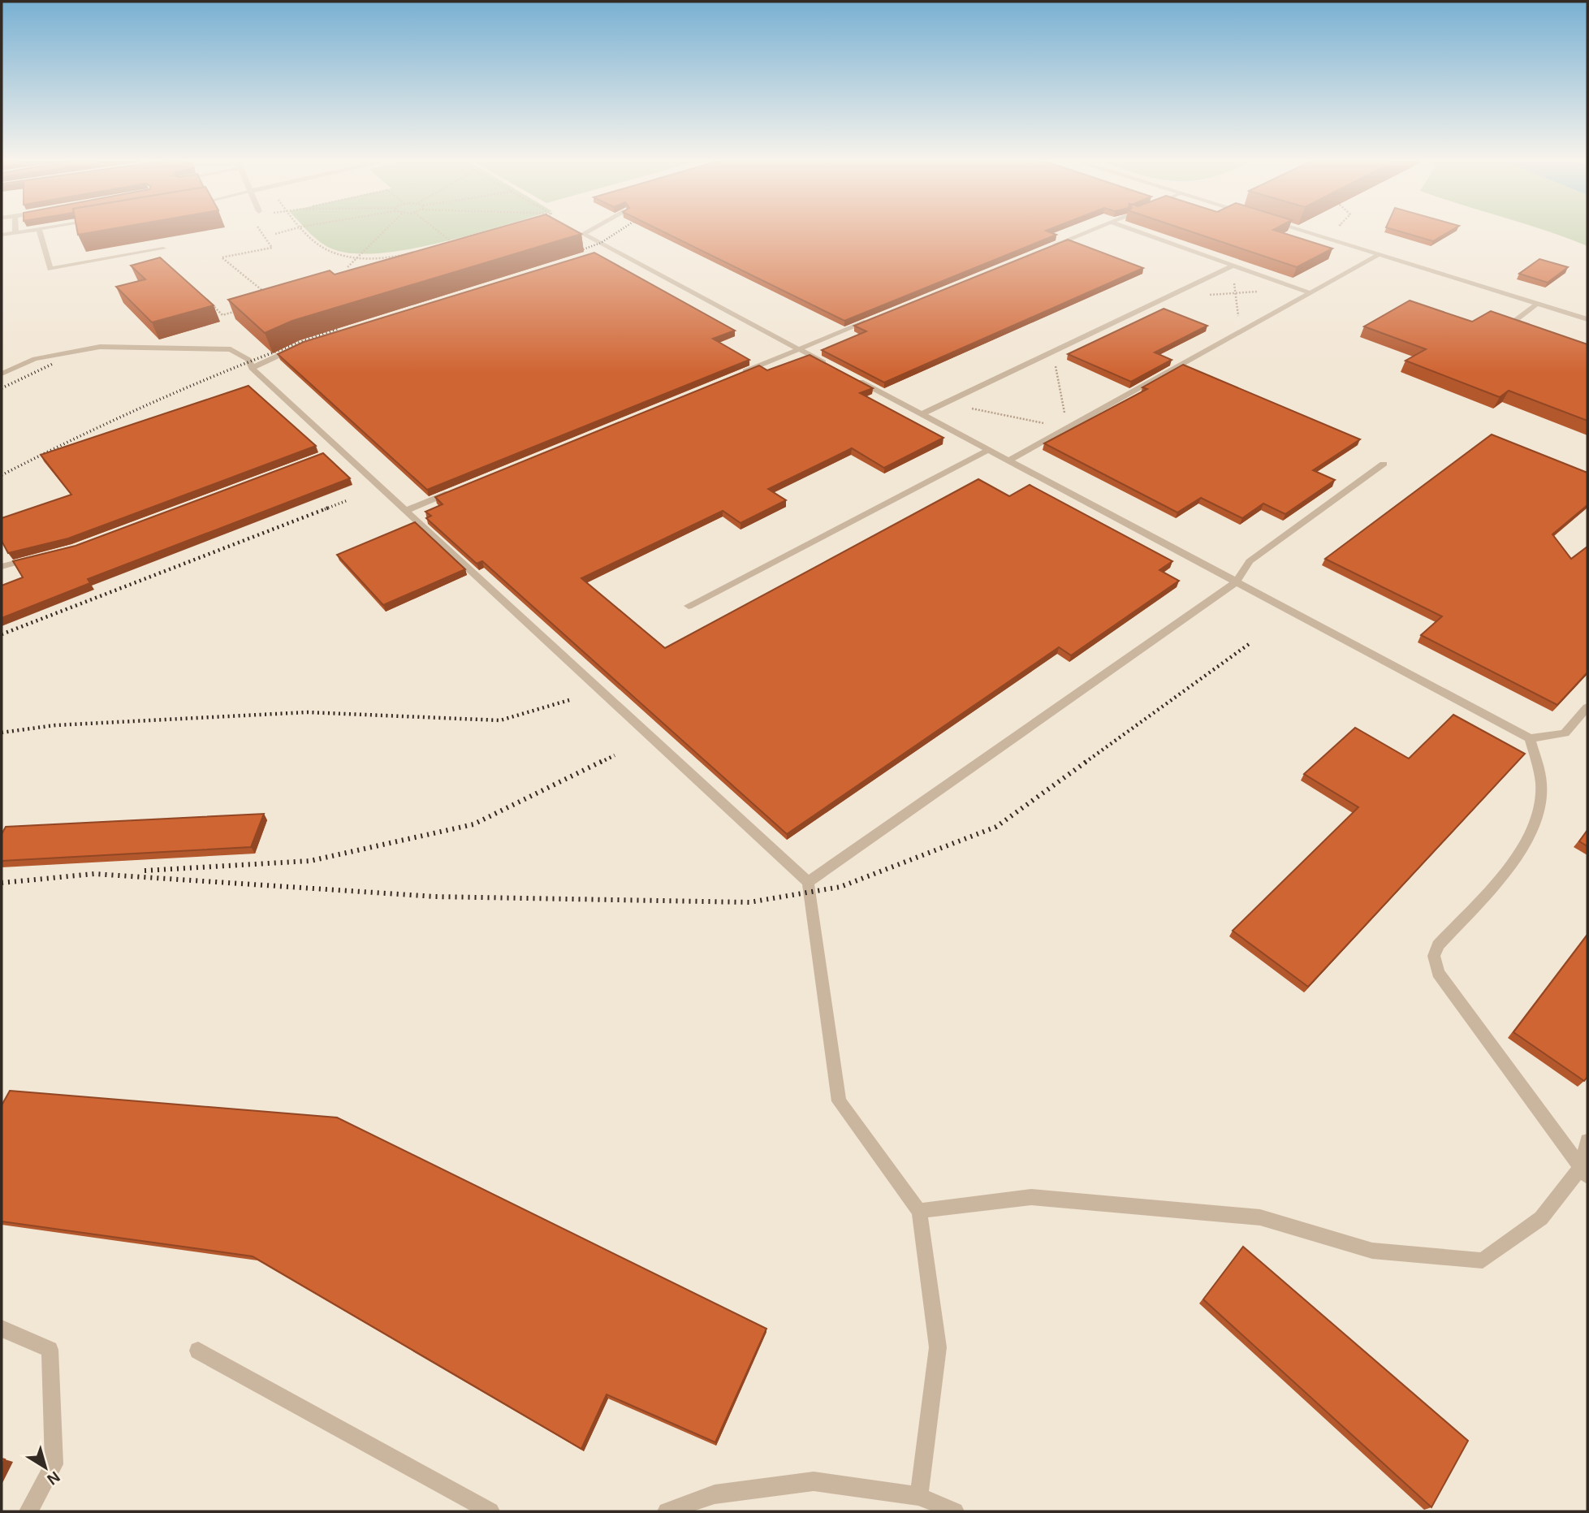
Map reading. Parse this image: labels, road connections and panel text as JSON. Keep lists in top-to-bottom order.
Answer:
{
  "north": "bottom right"
}
